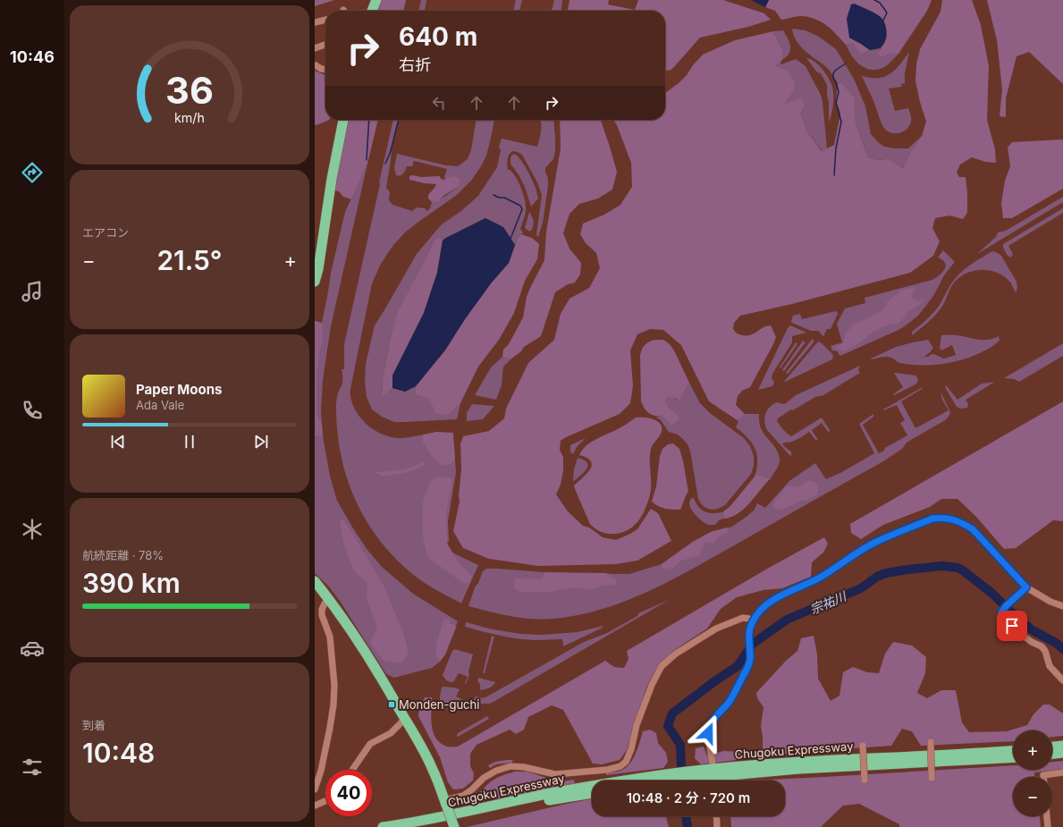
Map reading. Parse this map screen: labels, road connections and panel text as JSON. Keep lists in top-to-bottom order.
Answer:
{
  "streets": {
    "highway": ["Chugoku Expressway"]
  },
  "water": ["宗祐川"],
  "places": {
    "transit": ["Monden-guchi"]
  },
  "page": {
    "tabs": "10:46",
    "turn": ["640 m", "右折"],
    "tile": [
      "エアコン",
      ["航続距離 · 78%", "390 km"],
      ["到着", "10:48"]
    ],
    "heat": ["−", "21.5°", "+"],
    "song": ["Paper Moons", "Ada Vale"],
    "map_buttons": ["+", "−"],
    "limit": "40",
    "trip": "10:48 · 2 分 · 720 m",
    "gauge": ["36", "km/h"]
  }
}
